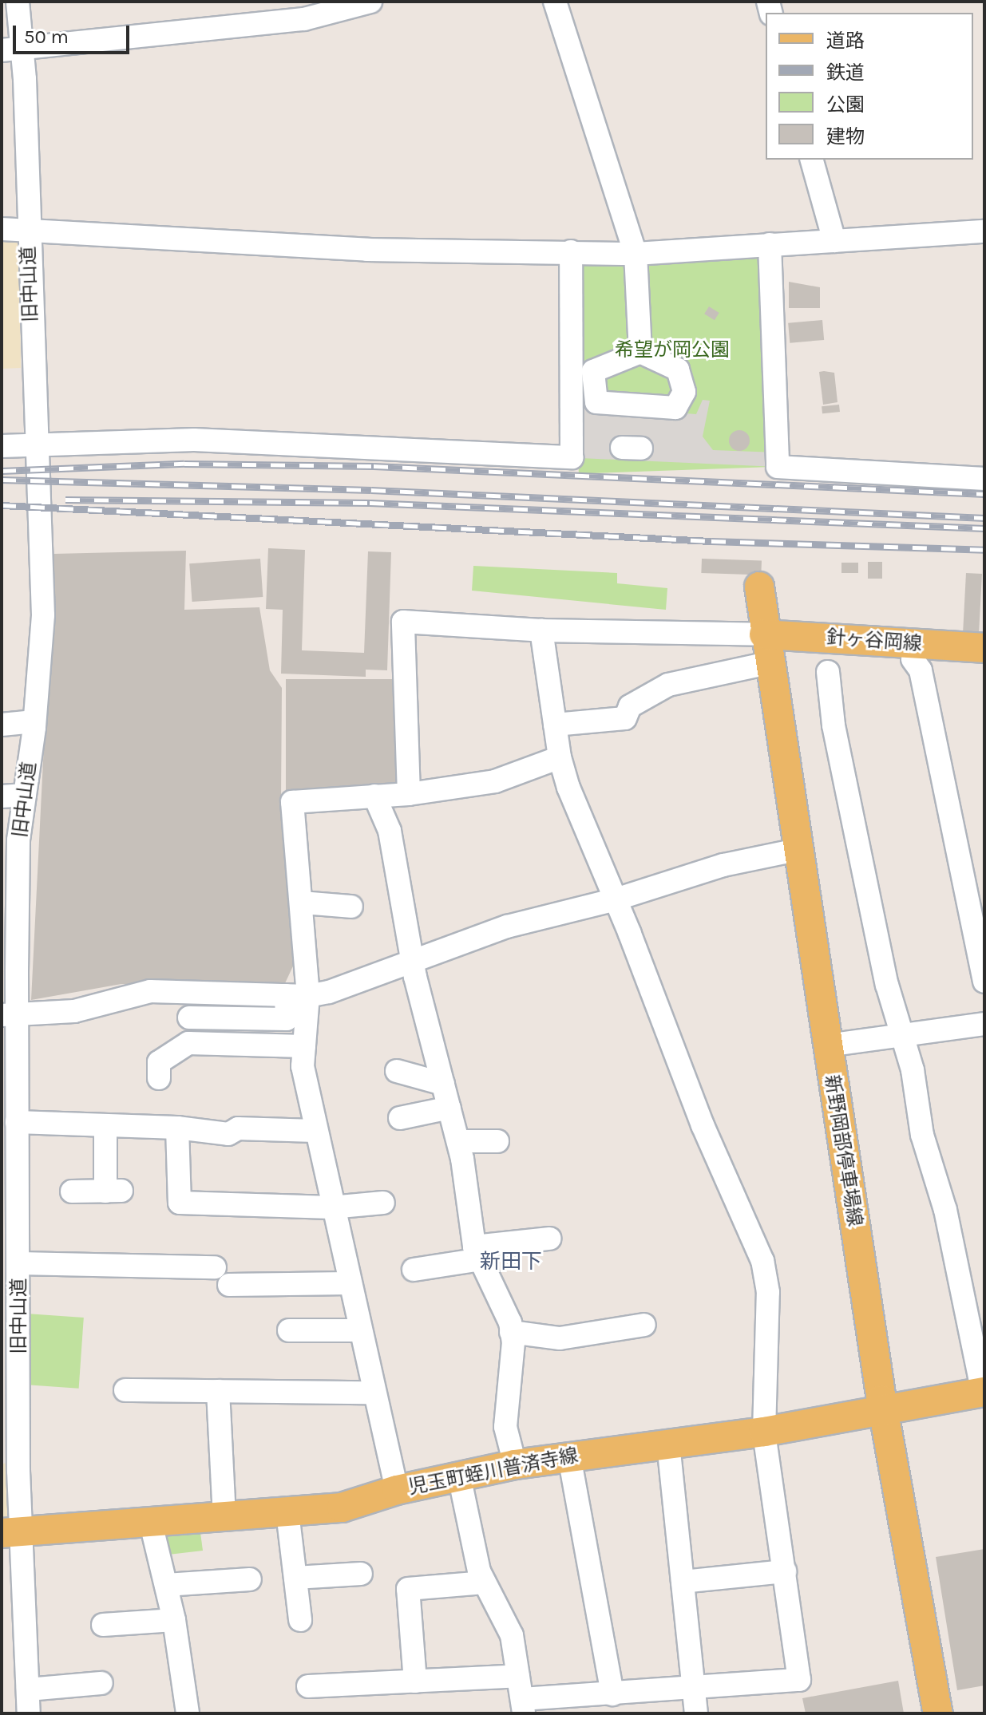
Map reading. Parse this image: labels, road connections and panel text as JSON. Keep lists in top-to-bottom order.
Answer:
{
  "streets": {
    "main road": ["針ヶ谷岡線", "新野岡部停車場線", "児玉町蛭川普済寺線"],
    "street": ["旧中山道"]
  },
  "crossings": [
    ["旧中山道", "児玉町蛭川普済寺線"],
    ["針ヶ谷岡線", "新野岡部停車場線"],
    ["新野岡部停車場線", "児玉町蛭川普済寺線"]
  ],
  "districts": ["新田下"],
  "parks": ["希望が岡公園"],
  "legend": [
    "道路",
    "鉄道",
    "公園",
    "建物"
  ],
  "scale_bar": "50 m"
}
